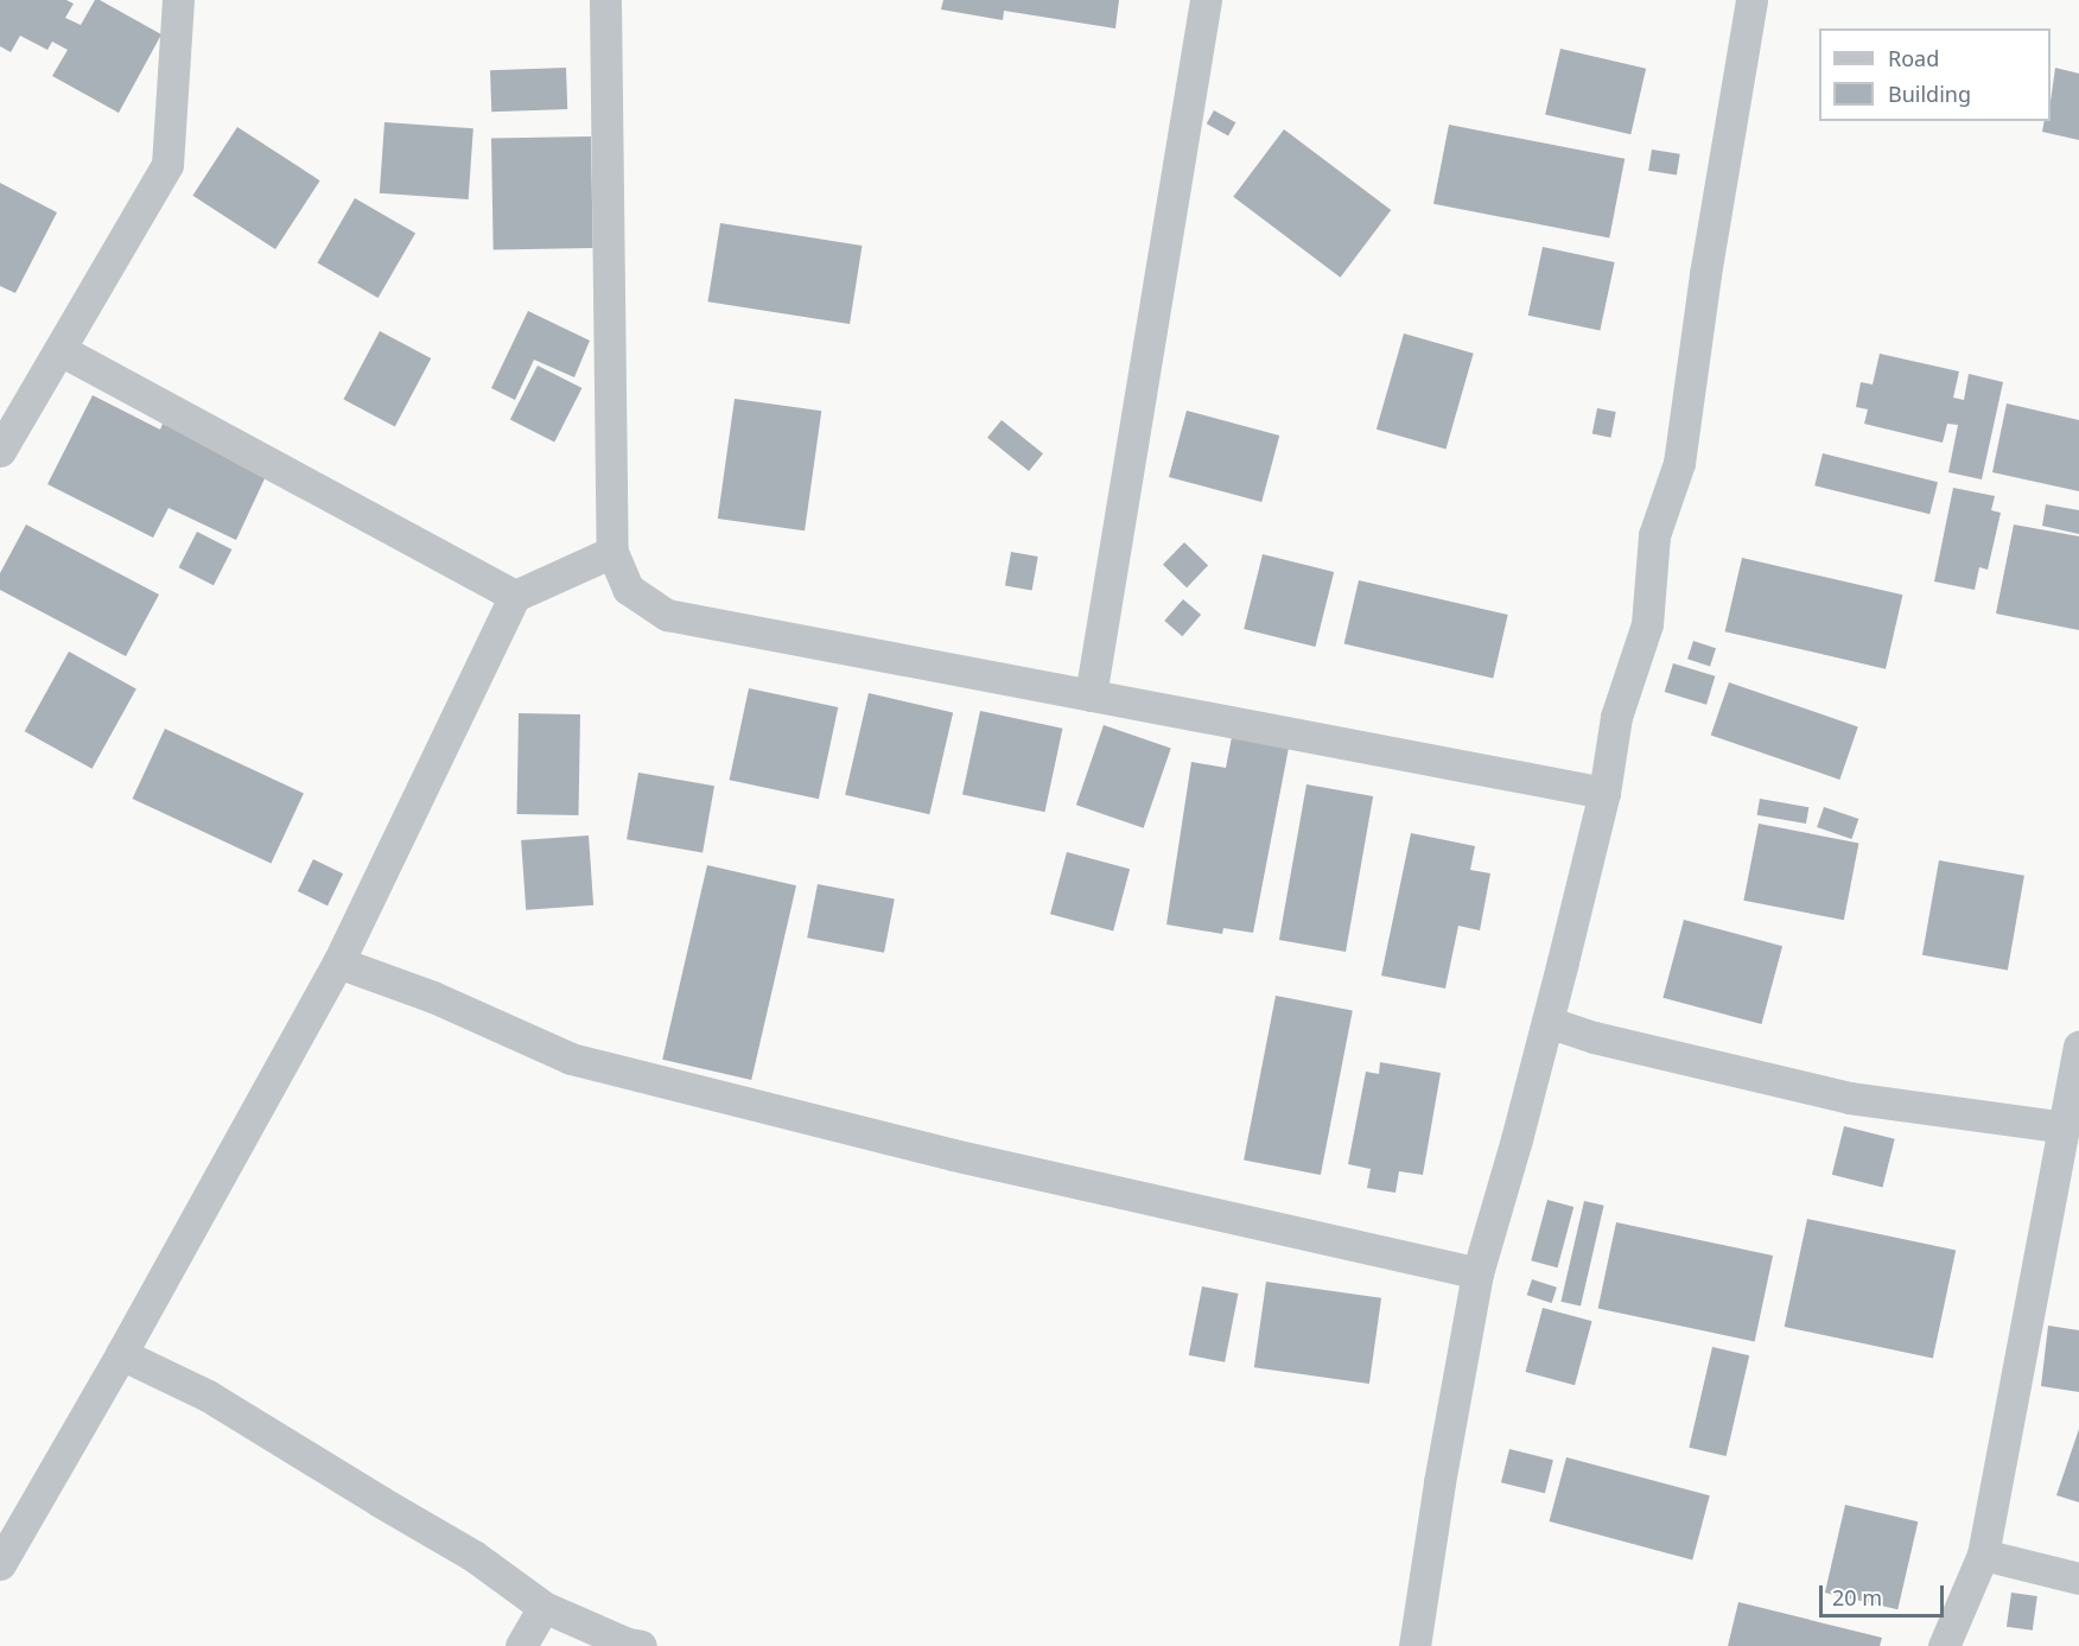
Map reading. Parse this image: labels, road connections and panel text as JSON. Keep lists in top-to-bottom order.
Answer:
{
  "legend": ["Road", "Building"],
  "scale_bar": "20 m"
}
